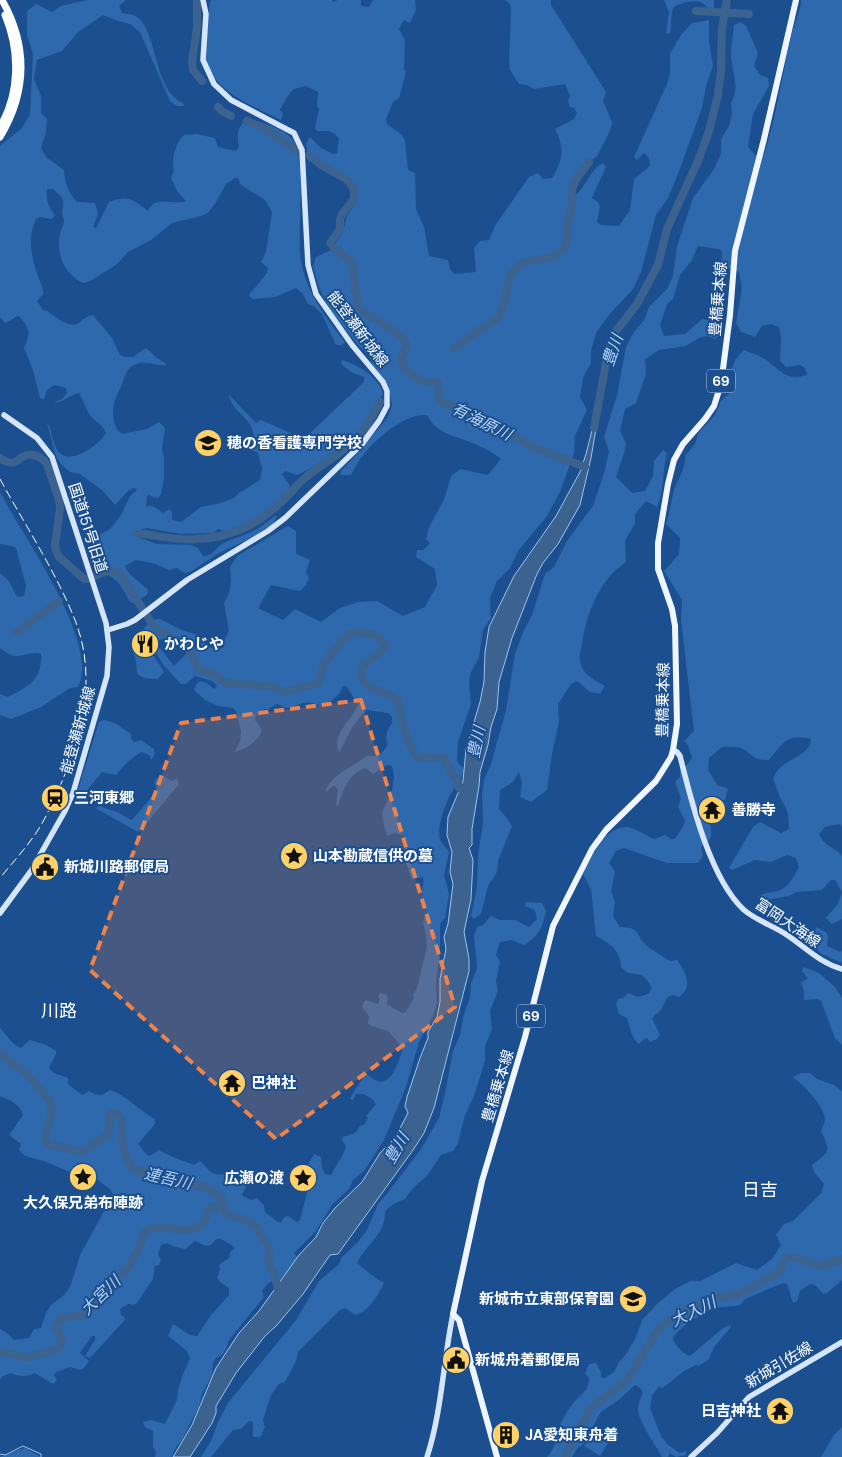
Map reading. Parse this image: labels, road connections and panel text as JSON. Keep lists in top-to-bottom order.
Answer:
{
  "streets": {
    "main road": [
      "豊橋乗本線",
      "能登瀬新城線",
      "69",
      "国道151号旧道",
      "富岡大海線",
      "新城引佐線"
    ]
  },
  "crossings": [
    ["豊橋乗本線", "富岡大海線"],
    ["能登瀬新城線", "国道151号旧道"]
  ],
  "districts": ["川路", "日吉"],
  "water": [
    "豊川",
    "有海原川",
    "連吾川",
    "大宮川",
    "大入川"
  ],
  "places": {
    "school or university": ["穂の香看護専門学校", "新城市立東部保育園"],
    "restaurant": ["かわじや"],
    "station": ["三河東郷"],
    "temple": ["善勝寺", "巴神社", "日吉神社"],
    "place": ["山本勘蔵信供の墓", "大久保兄弟布陣跡", "広瀬の渡"],
    "public building": ["新城川路郵便局", "新城舟着郵便局"],
    "building": ["JA愛知東舟着"]
  }
}
